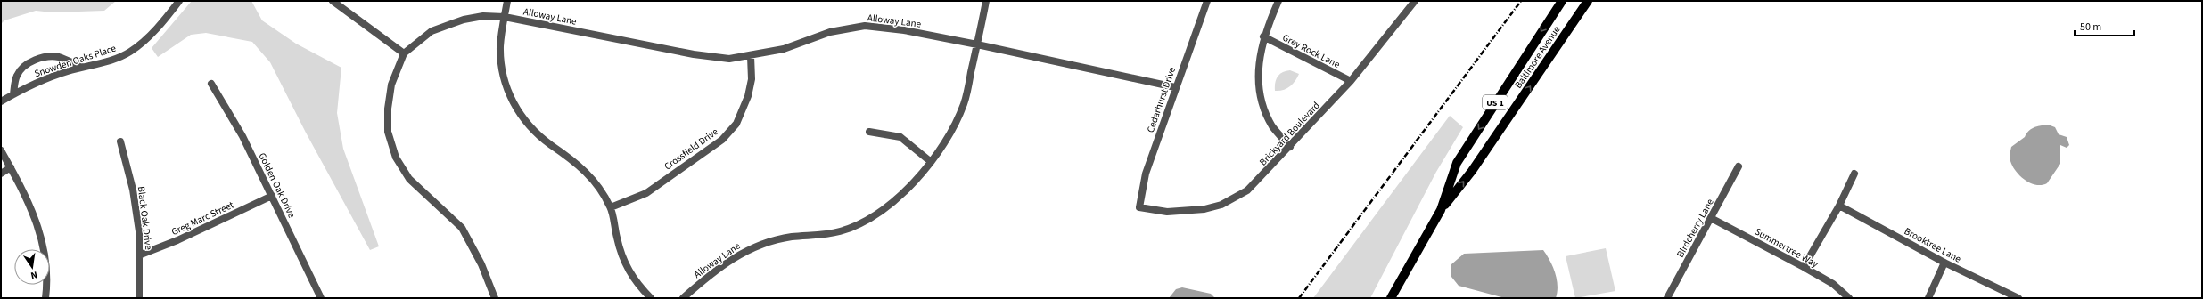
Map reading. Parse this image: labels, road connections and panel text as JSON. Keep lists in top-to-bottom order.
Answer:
{
  "streets": {
    "main road": ["Baltimore Avenue", "US 1"],
    "street": [
      "Alloway Lane",
      "Grey Rock Lane",
      "Snowden Oaks Place",
      "Cedarhurst Drive",
      "Brickyard Boulevard",
      "Crossfield Drive",
      "Golden Oak Drive",
      "Black Oak Drive",
      "Greg Marc Street",
      "Birdcherry Lane",
      "Brooktree Lane",
      "Summertree Way"
    ]
  },
  "crossings": [
    ["Alloway Lane", "Cedarhurst Drive"],
    ["Alloway Lane", "Crossfield Drive"],
    ["Grey Rock Lane", "Brickyard Boulevard"],
    ["Cedarhurst Drive", "Brickyard Boulevard"],
    ["Golden Oak Drive", "Greg Marc Street"],
    ["Black Oak Drive", "Greg Marc Street"],
    ["Birdcherry Lane", "Summertree Way"]
  ],
  "scale_bar": "50 m",
  "north": "bottom"
}
